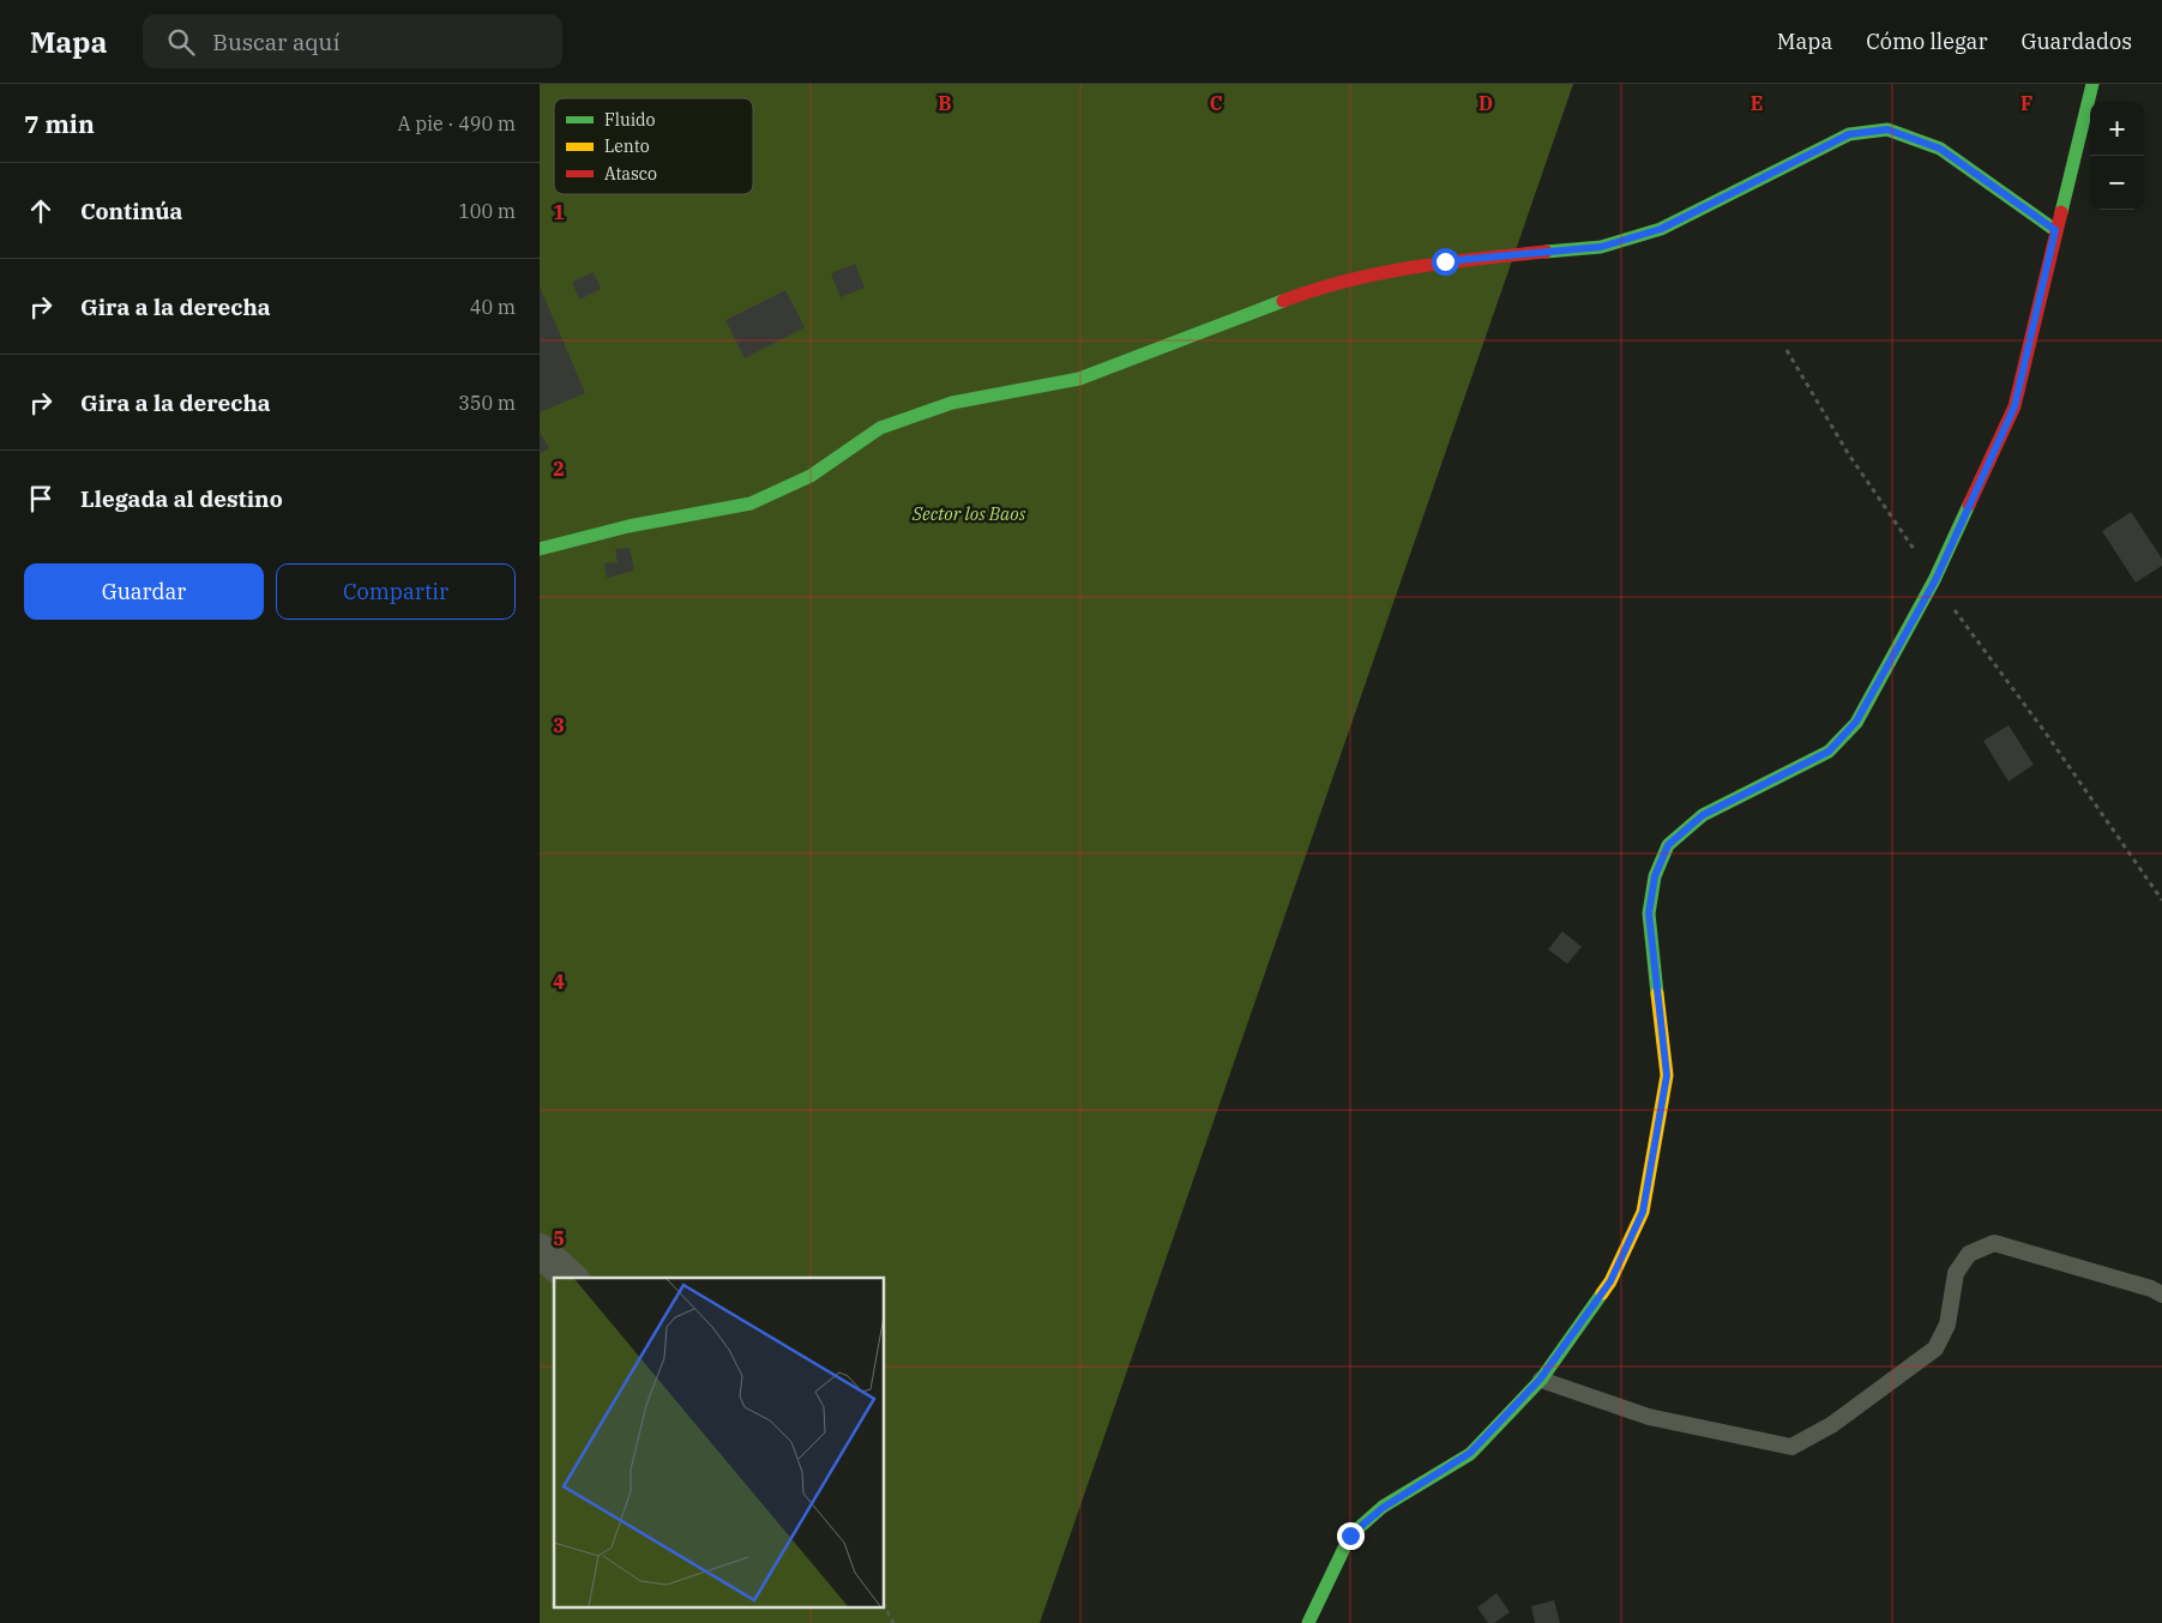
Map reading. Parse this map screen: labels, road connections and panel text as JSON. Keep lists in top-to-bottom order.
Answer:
{
  "parks": ["Sector los Baos"],
  "legend": ["Fluido", "Lento", "Atasco"],
  "page": {
    "header": "Mapa",
    "search": "Buscar aquí",
    "nav": ["Mapa", "Cómo llegar", "Guardados"],
    "heading": ["7 min", "A pie · 490 m"],
    "map_buttons": ["+", "−"],
    "list": [
      ["Continúa", "100 m"],
      ["Gira a la derecha", "40 m"],
      ["Gira a la derecha", "350 m"],
      "Llegada al destino"
    ],
    "buttons": ["Guardar", "Compartir"]
  },
  "grid": {
    "columns": [
      "B",
      "C",
      "D",
      "E",
      "F"
    ],
    "rows": [
      "1",
      "2",
      "3",
      "4",
      "5"
    ]
  }
}
